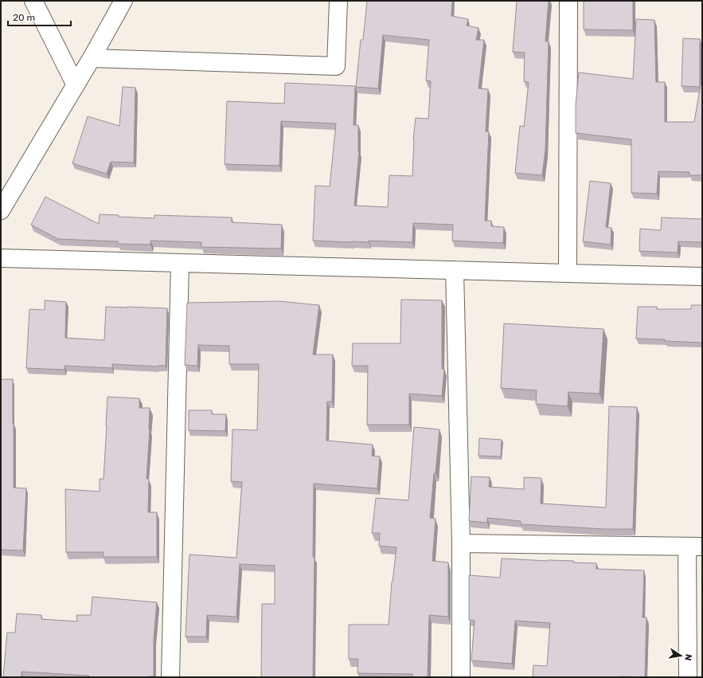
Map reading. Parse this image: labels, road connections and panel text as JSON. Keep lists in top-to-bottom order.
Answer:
{
  "scale_bar": "20 m",
  "north": "right"
}
